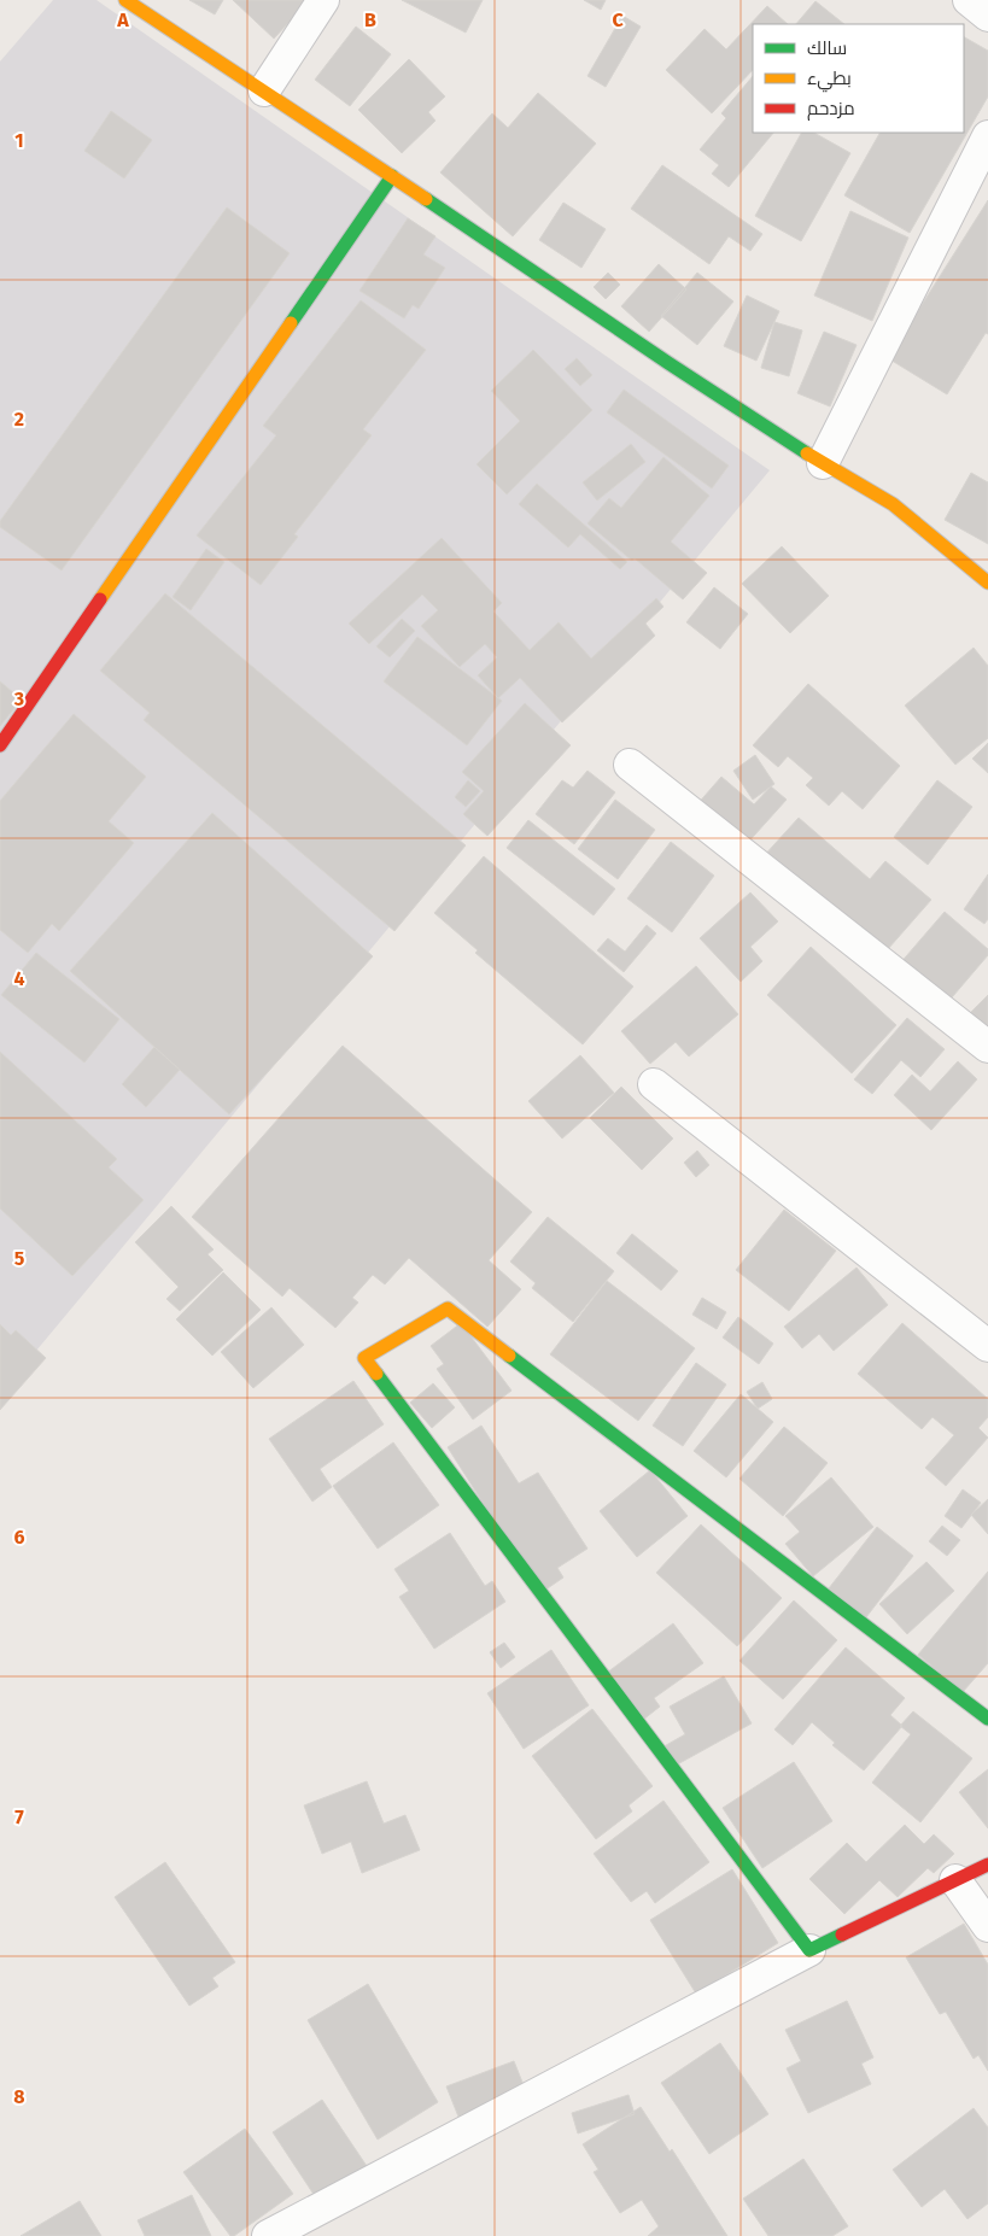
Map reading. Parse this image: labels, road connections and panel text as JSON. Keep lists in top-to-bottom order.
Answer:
{
  "legend": ["سالك", "بطيء", "مزدحم"],
  "grid": {
    "columns": ["A", "B", "C"],
    "rows": [
      "1",
      "2",
      "3",
      "4",
      "5",
      "6",
      "7",
      "8"
    ]
  }
}
